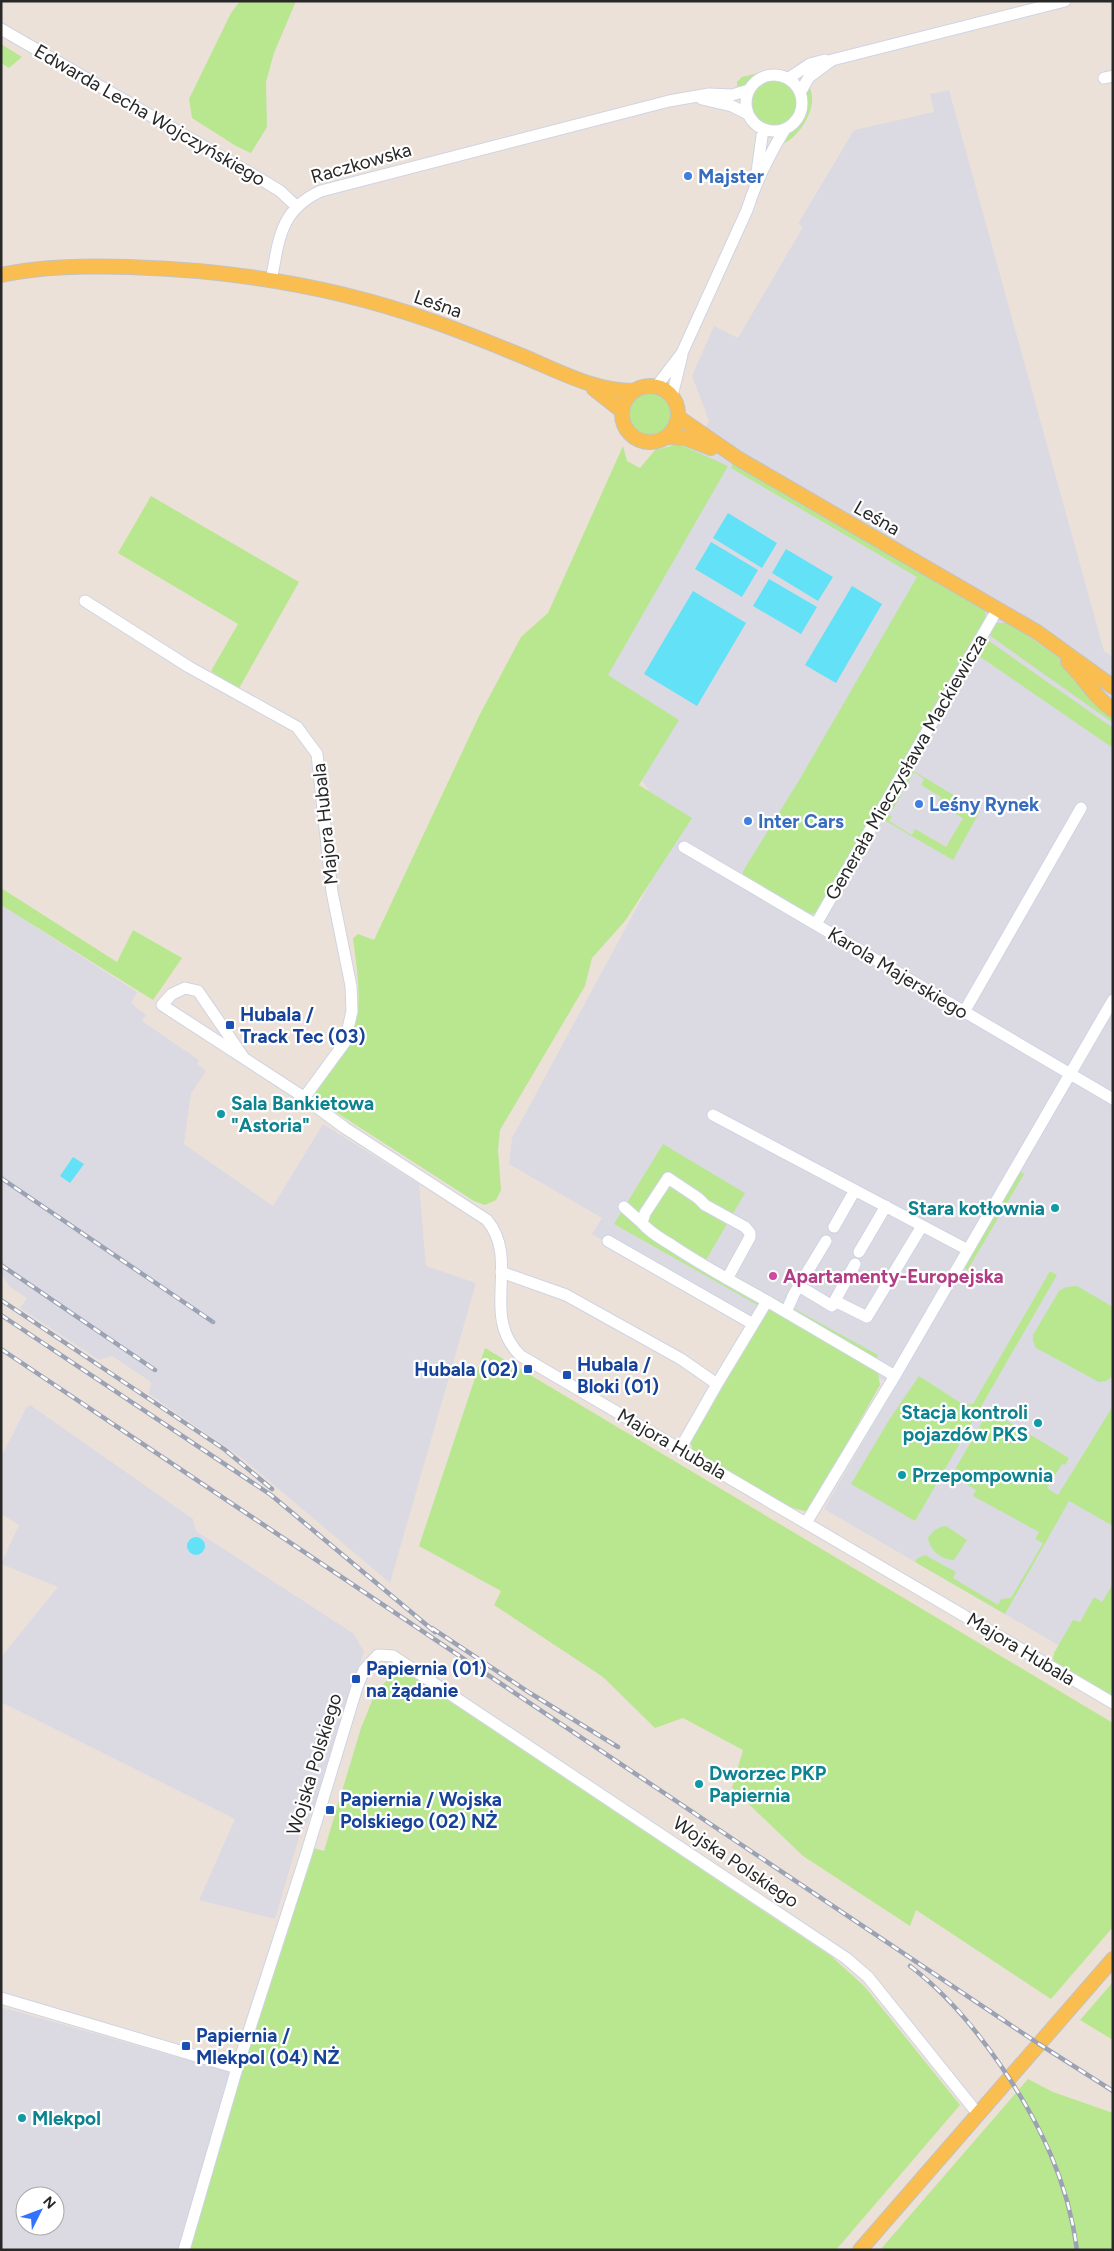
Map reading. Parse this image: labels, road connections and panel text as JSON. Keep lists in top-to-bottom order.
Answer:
{
  "streets": {
    "main road": ["Leśna"],
    "street": [
      "Edwarda Lecha Wojczyńskiego",
      "Raczkowska",
      "Generała Mieczysława Mackiewicza",
      "Majora Hubala",
      "Karola Majerskiego",
      "Wojska Polskiego"
    ]
  },
  "crossings": [
    ["Edwarda Lecha Wojczyńskiego", "Raczkowska"],
    ["Raczkowska", "Leśna"],
    ["Leśna", "Generała Mieczysława Mackiewicza"],
    ["Generała Mieczysława Mackiewicza", "Karola Majerskiego"]
  ],
  "places": {
    "other": [
      "Majster",
      "Leśny Rynek",
      "Inter Cars",
      "Sala Bankietowa \"Astoria\"",
      "Stara kotłownia",
      "Apartamenty-Europejska",
      "Stacja kontroli pojazdów PKS",
      "Przepompownia",
      "Dworzec PKP Papiernia",
      "Mlekpol"
    ],
    "transit": [
      "Hubala / Track Tec (03)",
      "Hubala (02)",
      "Hubala / Bloki (01)",
      "Papiernia (01) na żądanie",
      "Papiernia / Wojska Polskiego (02) NŻ",
      "Papiernia / Mlekpol (04) NŻ"
    ]
  },
  "north": "top right"
}
